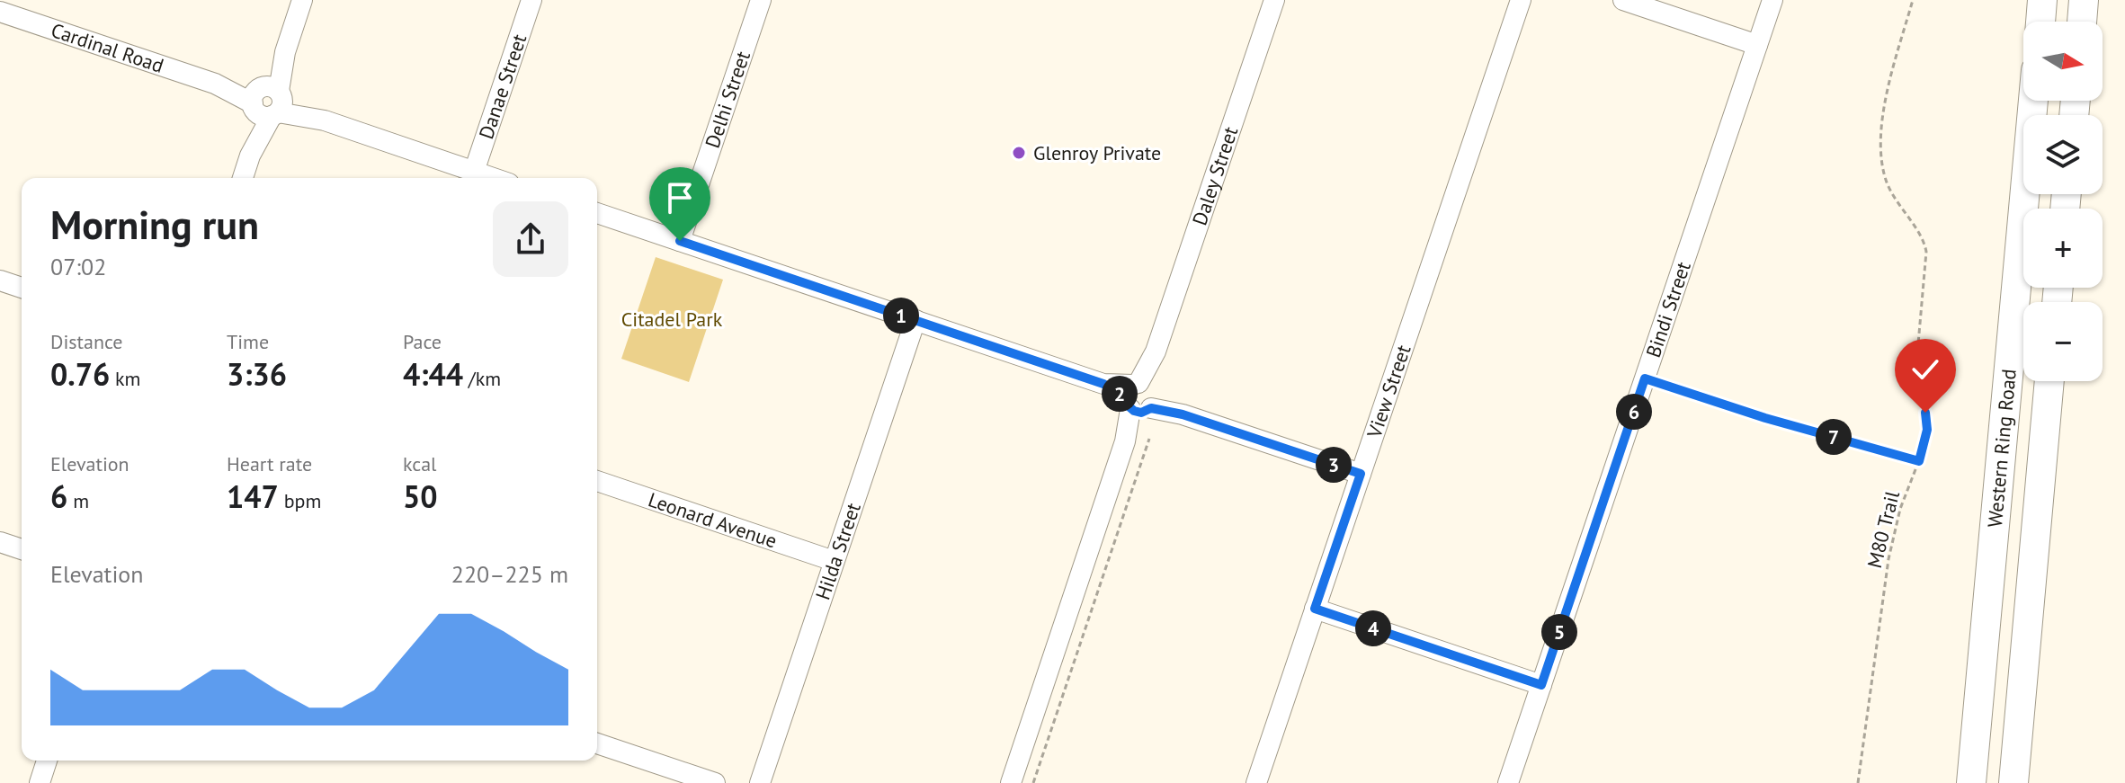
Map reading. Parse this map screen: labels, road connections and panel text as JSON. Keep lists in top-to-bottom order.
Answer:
{
  "streets": {
    "highway": ["Western Ring Road"],
    "street": [
      "Cardinal Road",
      "Danae Street",
      "Delhi Street",
      "Daley Street",
      "Bindi Street",
      "View Street",
      "Leonard Avenue",
      "Hilda Street"
    ],
    "path": ["M80 Trail"]
  },
  "crossings": [
    ["Cardinal Road", "Danae Street"],
    ["Leonard Avenue", "Hilda Street"]
  ],
  "parks": ["Citadel Park"],
  "places": ["Glenroy Private"],
  "north": "right",
  "page": {
    "map_buttons": ["+", "−"],
    "heading": ["Morning run", "07:02"],
    "pins": [
      "1",
      "2",
      "6",
      "7",
      "3",
      "4",
      "5"
    ],
    "stats": [
      ["Distance", "0.76 km"],
      ["Time", "3:36"],
      ["Pace", "4:44 /km"],
      ["Elevation", "6 m"],
      ["Heart rate", "147 bpm"],
      ["kcal", "50"]
    ],
    "chart": ["Elevation", "220–225 m"]
  }
}
